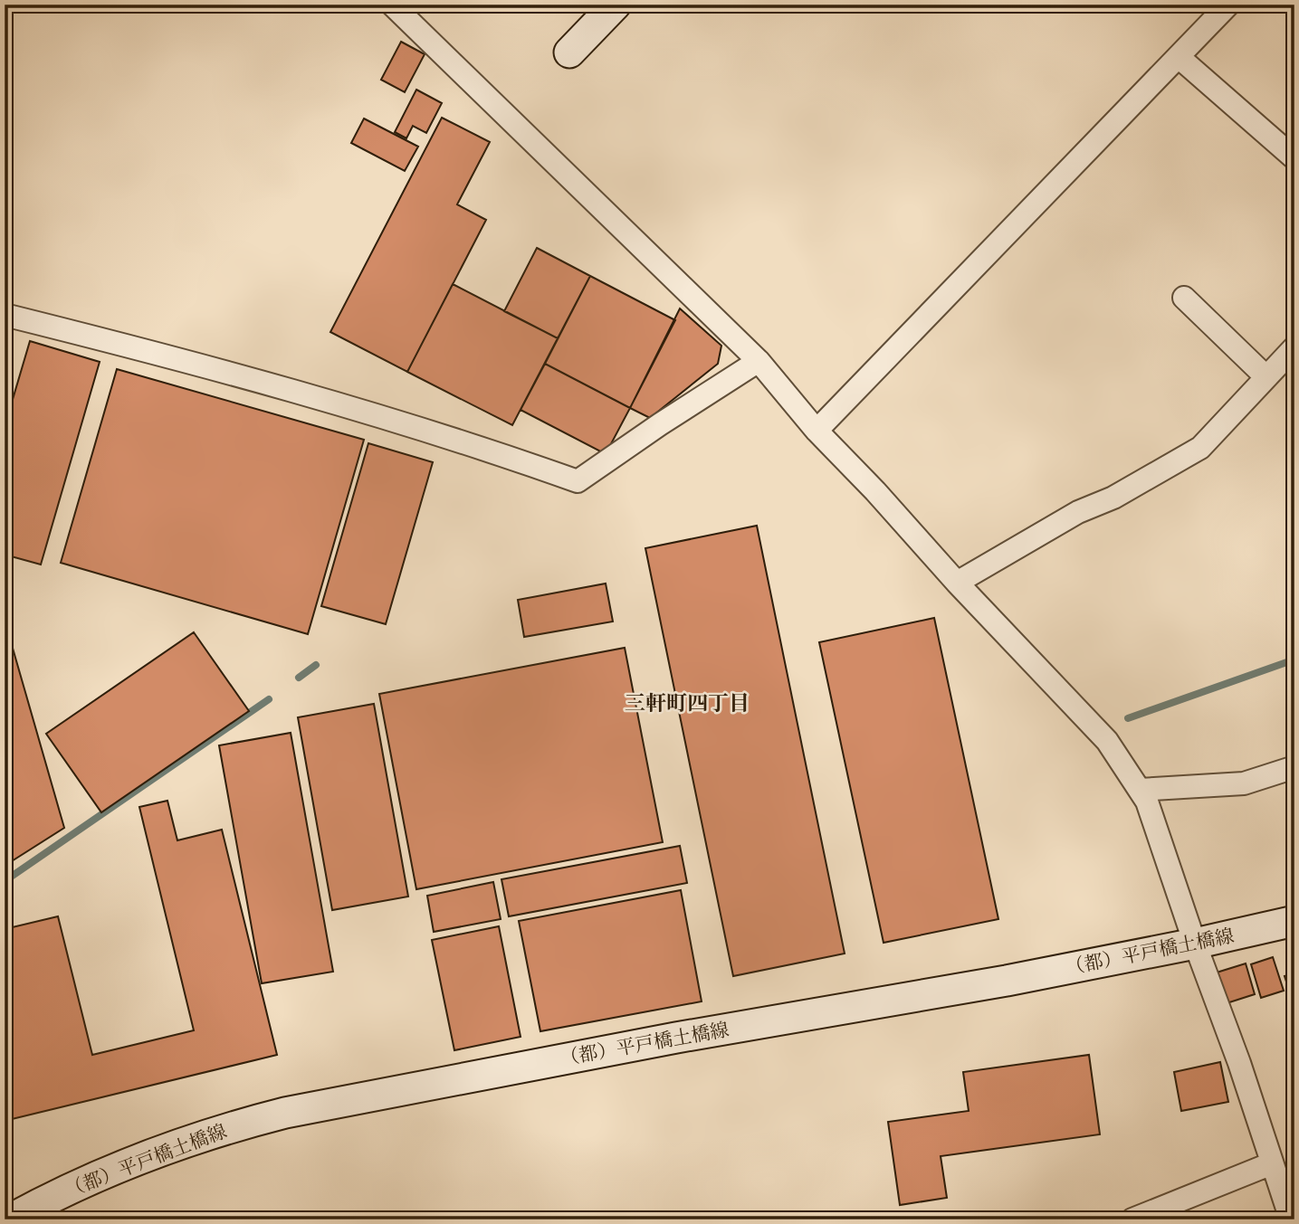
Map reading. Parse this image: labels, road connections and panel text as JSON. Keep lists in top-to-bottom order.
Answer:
{
  "streets": {
    "street": ["（都）平戸橋土橋線"]
  },
  "districts": ["三軒町四丁目"]
}
